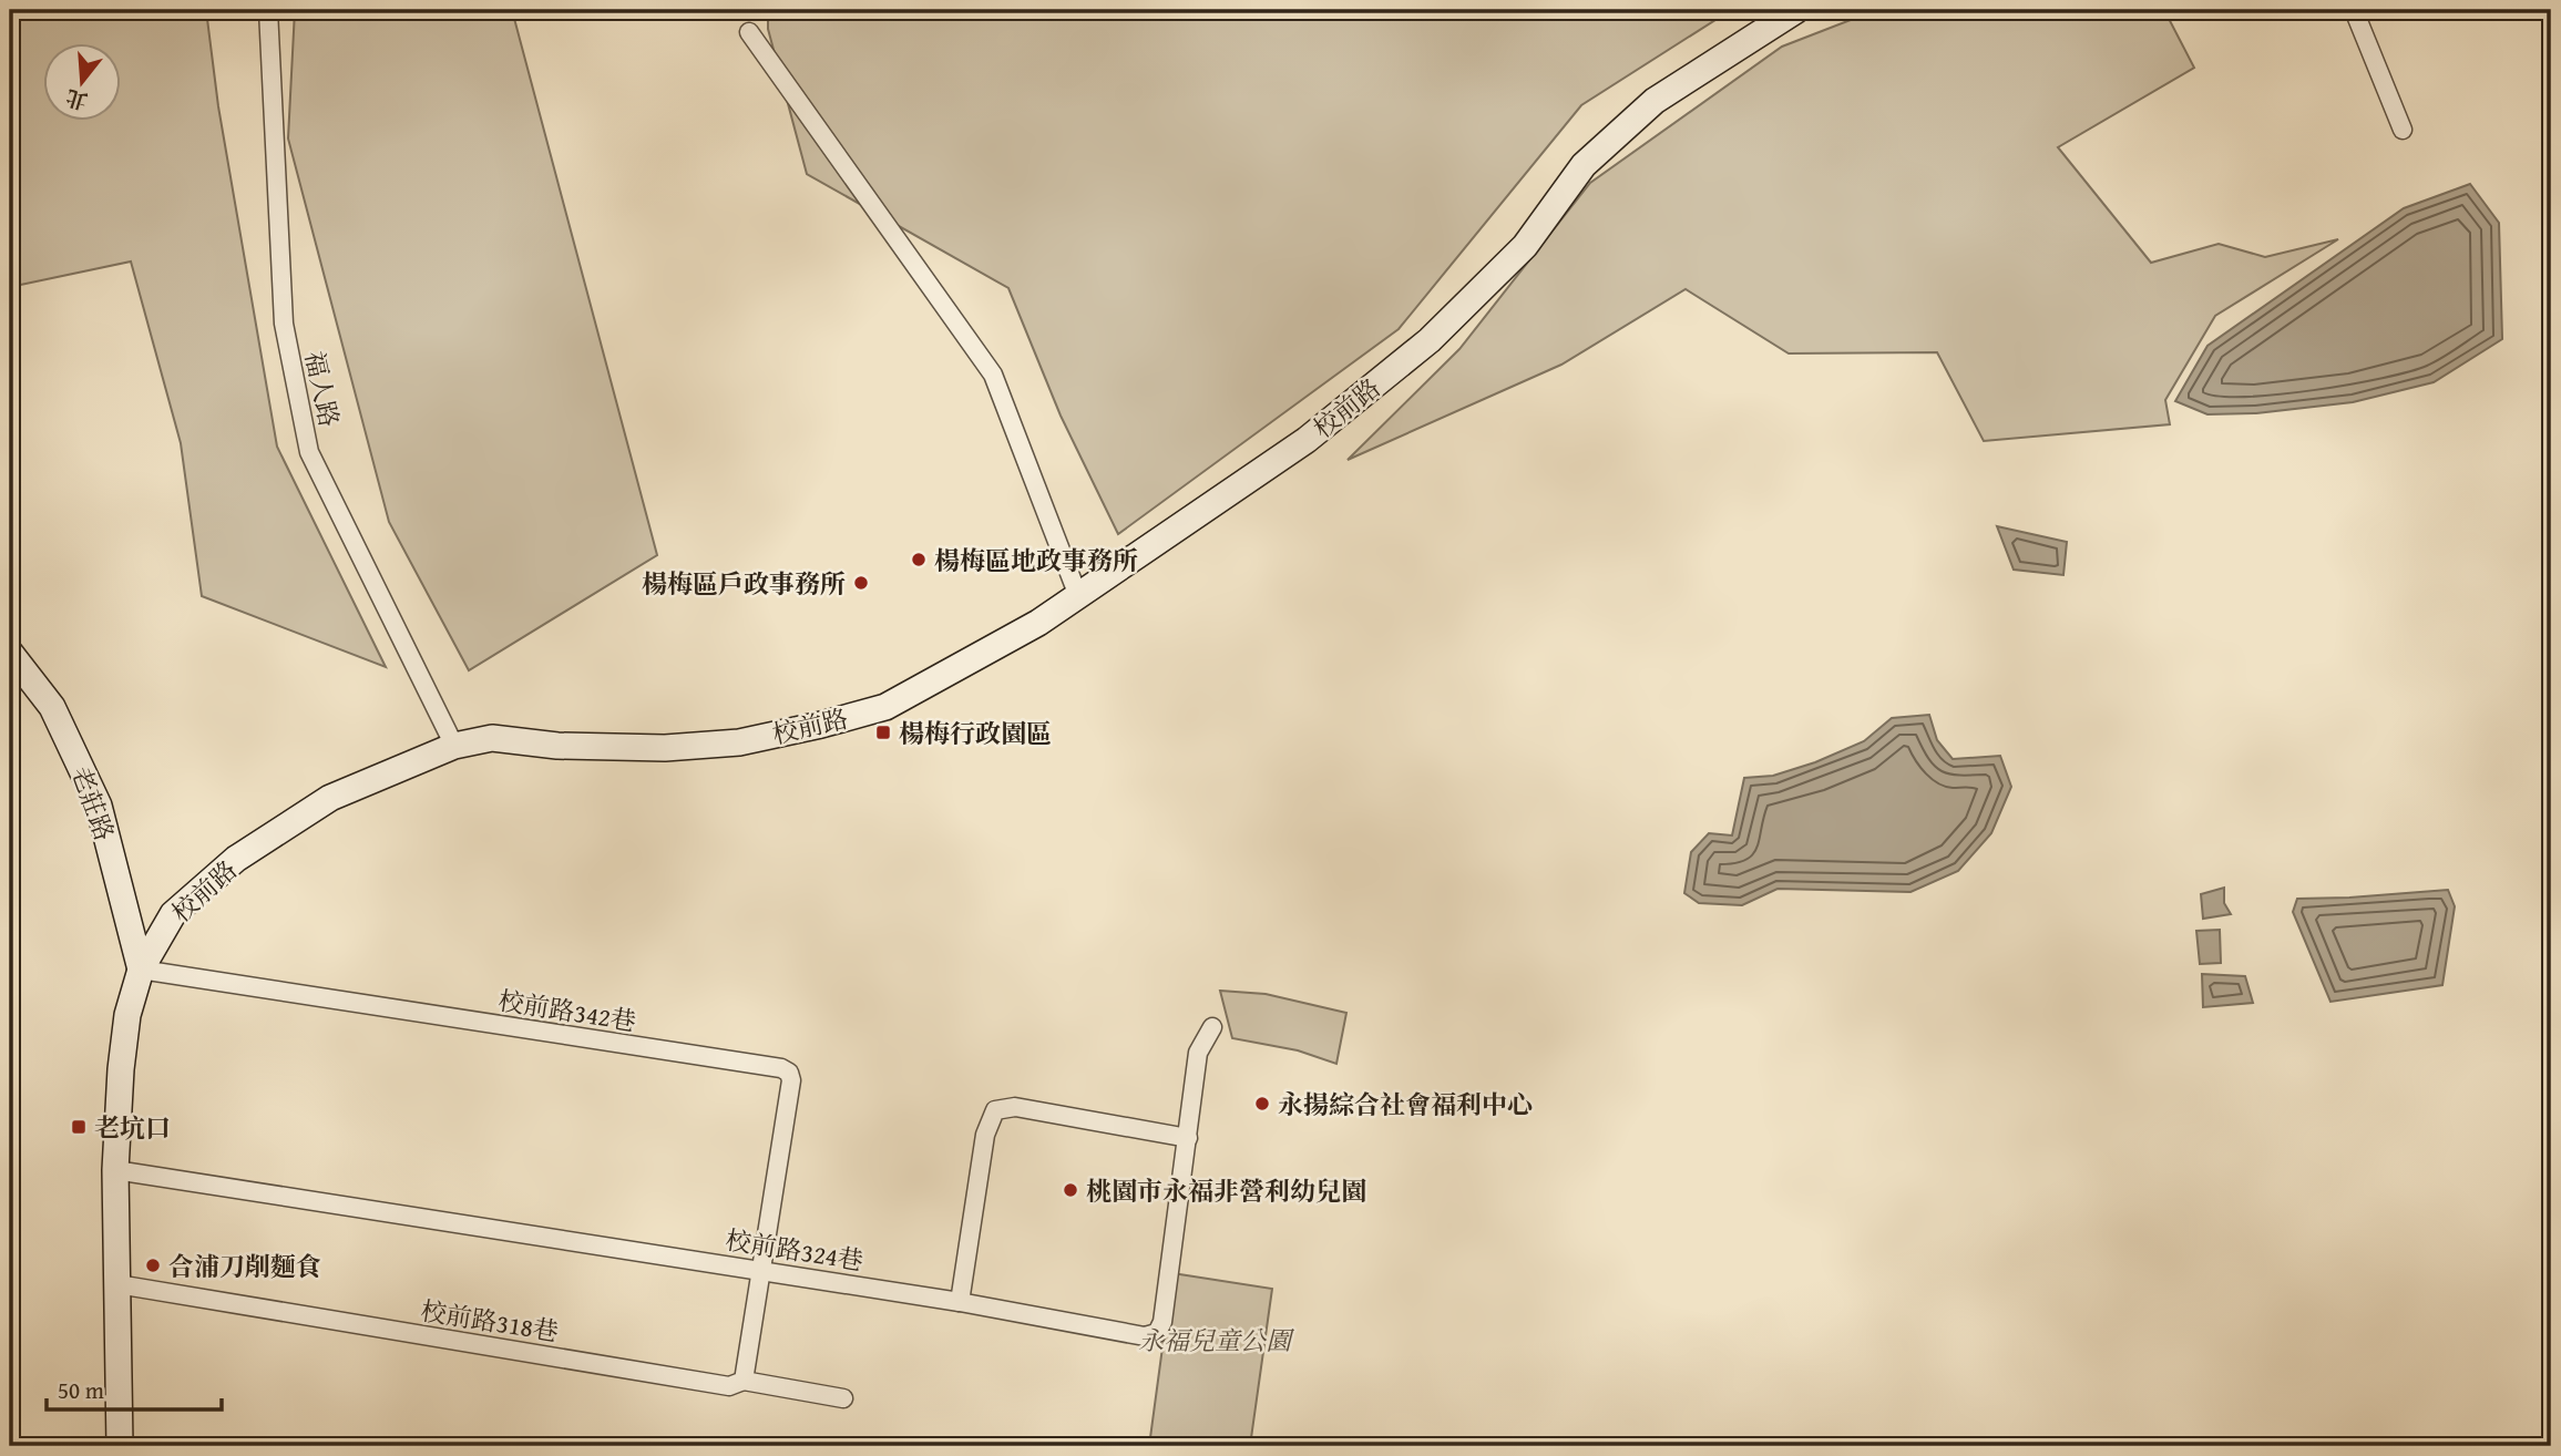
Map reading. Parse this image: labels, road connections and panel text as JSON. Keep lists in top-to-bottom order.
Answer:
{
  "streets": {
    "street": [
      "福人路",
      "校前路",
      "老莊路",
      "校前路342巷",
      "校前路324巷",
      "校前路318巷"
    ]
  },
  "crossings": [
    ["福人路", "校前路"],
    ["校前路", "老莊路"],
    ["校前路", "校前路342巷"],
    ["校前路", "校前路324巷"],
    ["校前路", "校前路318巷"],
    ["老莊路", "校前路342巷"],
    ["校前路342巷", "校前路324巷"]
  ],
  "parks": ["永福兒童公園"],
  "places": {
    "other": [
      "楊梅區地政事務所",
      "楊梅區戶政事務所",
      "永揚綜合社會福利中心",
      "桃園市永福非營利幼兒園",
      "合浦刀削麵食"
    ],
    "transit": ["楊梅行政園區", "老坑口"]
  },
  "scale_bar": "50 m",
  "north": "bottom"
}
